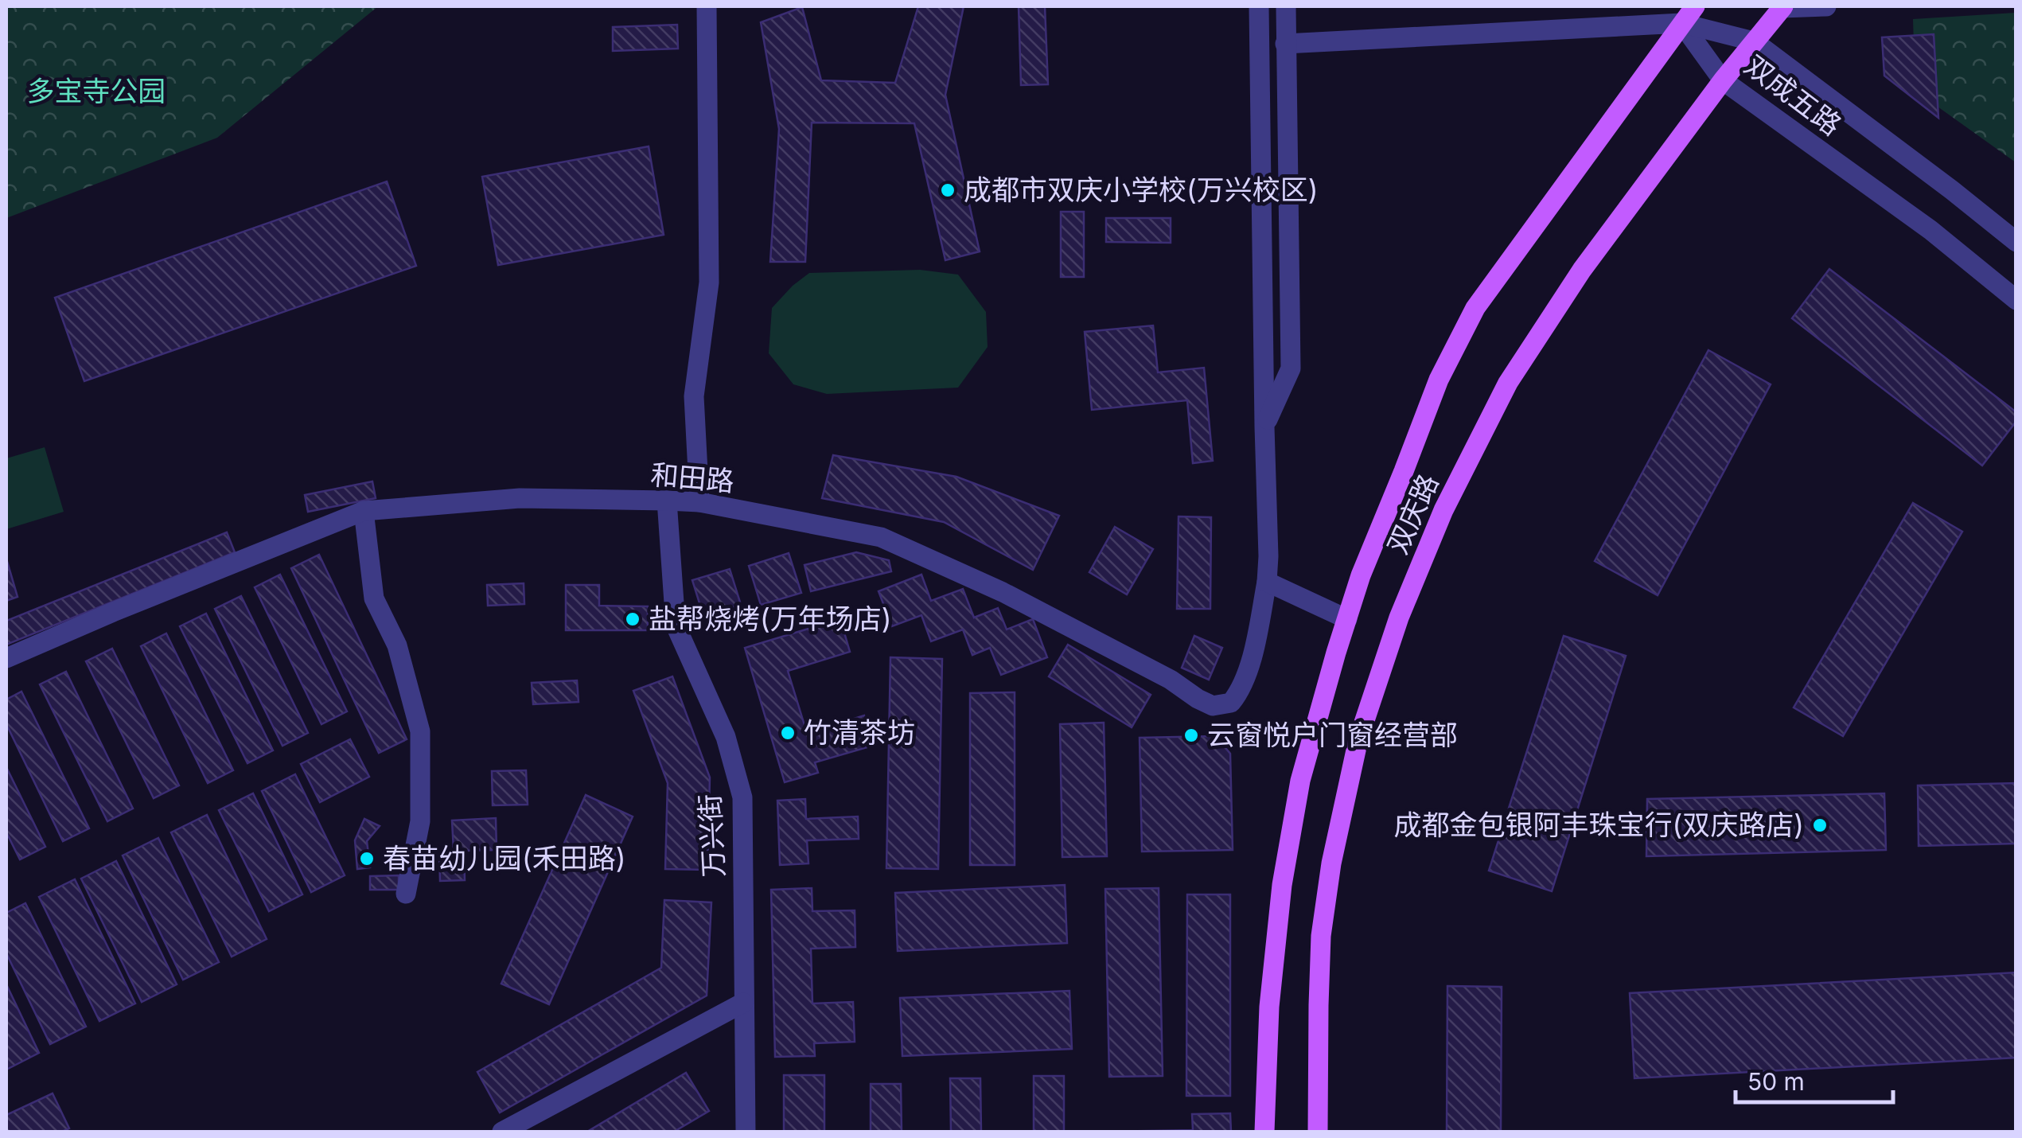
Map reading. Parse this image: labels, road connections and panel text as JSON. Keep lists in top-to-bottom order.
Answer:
{
  "streets": {
    "main road": ["双庆路"],
    "street": ["双成五路", "和田路", "万兴街"]
  },
  "crossings": [
    ["双成五路", "双庆路"],
    ["和田路", "万兴街"]
  ],
  "parks": ["多宝寺公园"],
  "places": [
    "成都市双庆小学校(万兴校区)",
    "盐帮烧烤(万年场店)",
    "竹清茶坊",
    "云窗悦户门窗经营部",
    "成都金包银阿丰珠宝行(双庆路店)",
    "春苗幼儿园(禾田路)"
  ],
  "scale_bar": "50 m"
}
